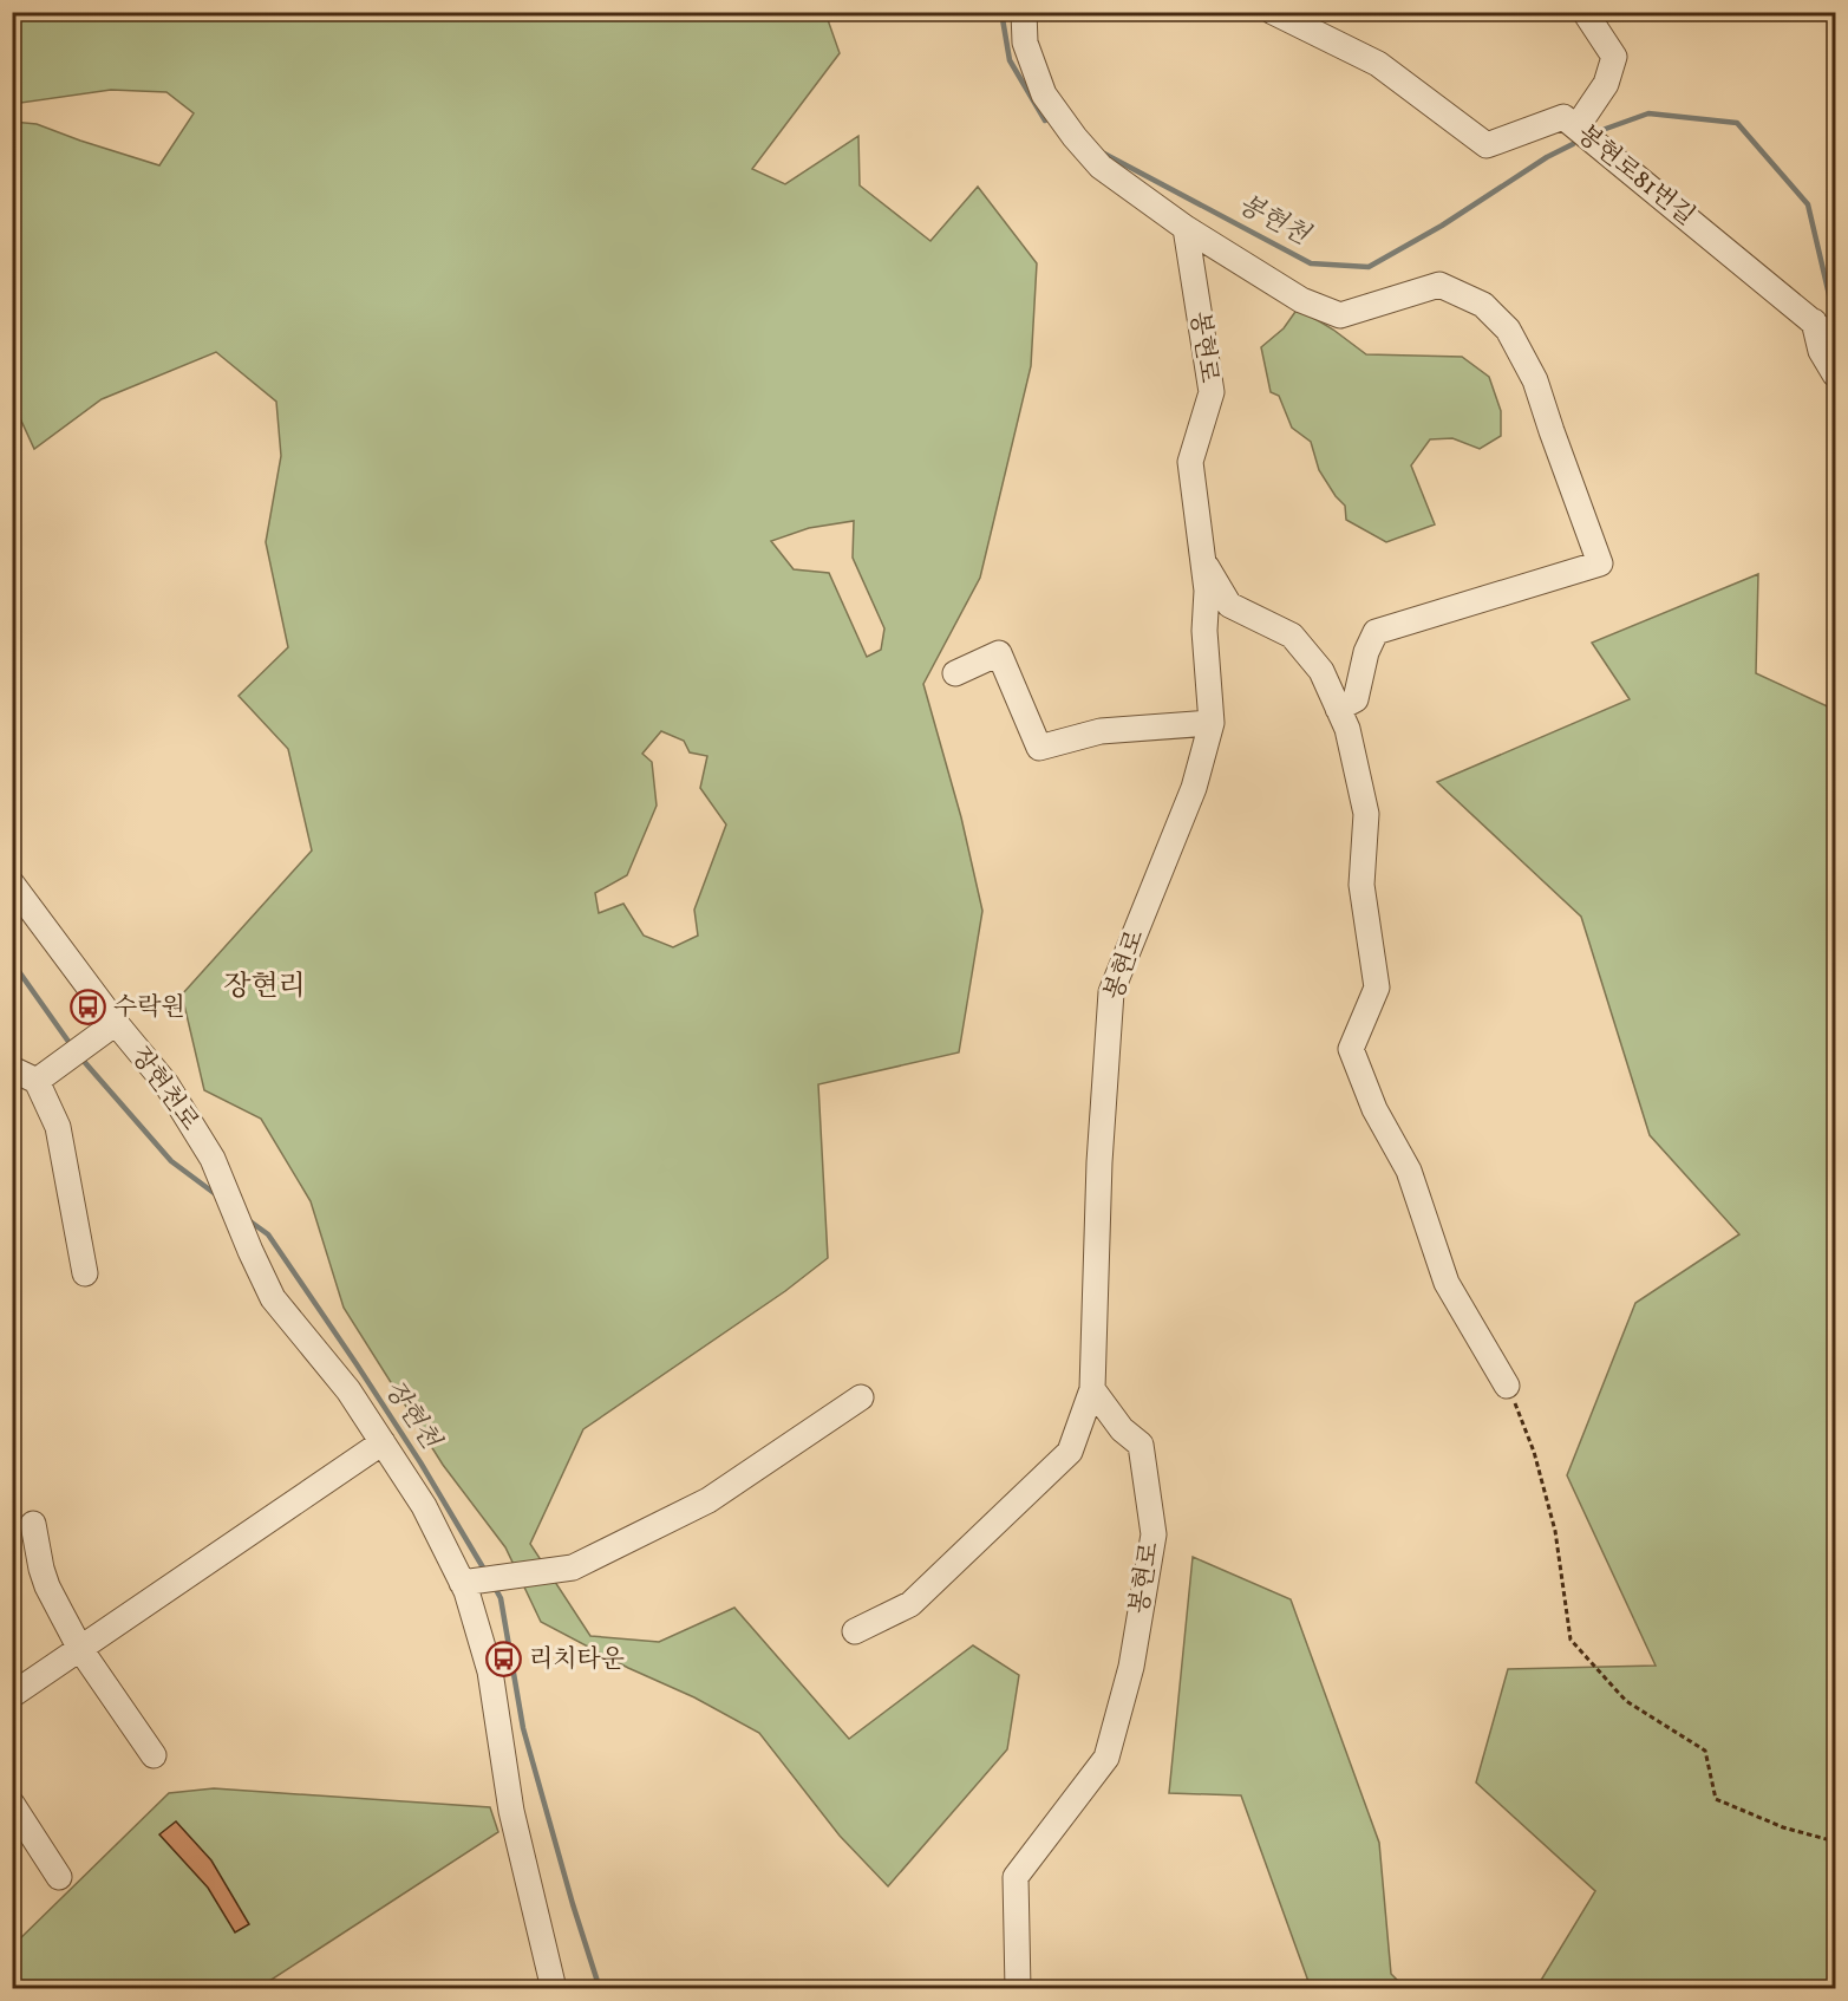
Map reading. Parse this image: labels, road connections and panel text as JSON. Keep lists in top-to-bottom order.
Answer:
{
  "streets": {
    "street": ["봉현로81번길", "봉현로", "장현천로"]
  },
  "districts": ["장현리"],
  "water": ["봉현천", "장현천"],
  "places": {
    "bus stop": ["수락원", "리치타운"]
  }
}
